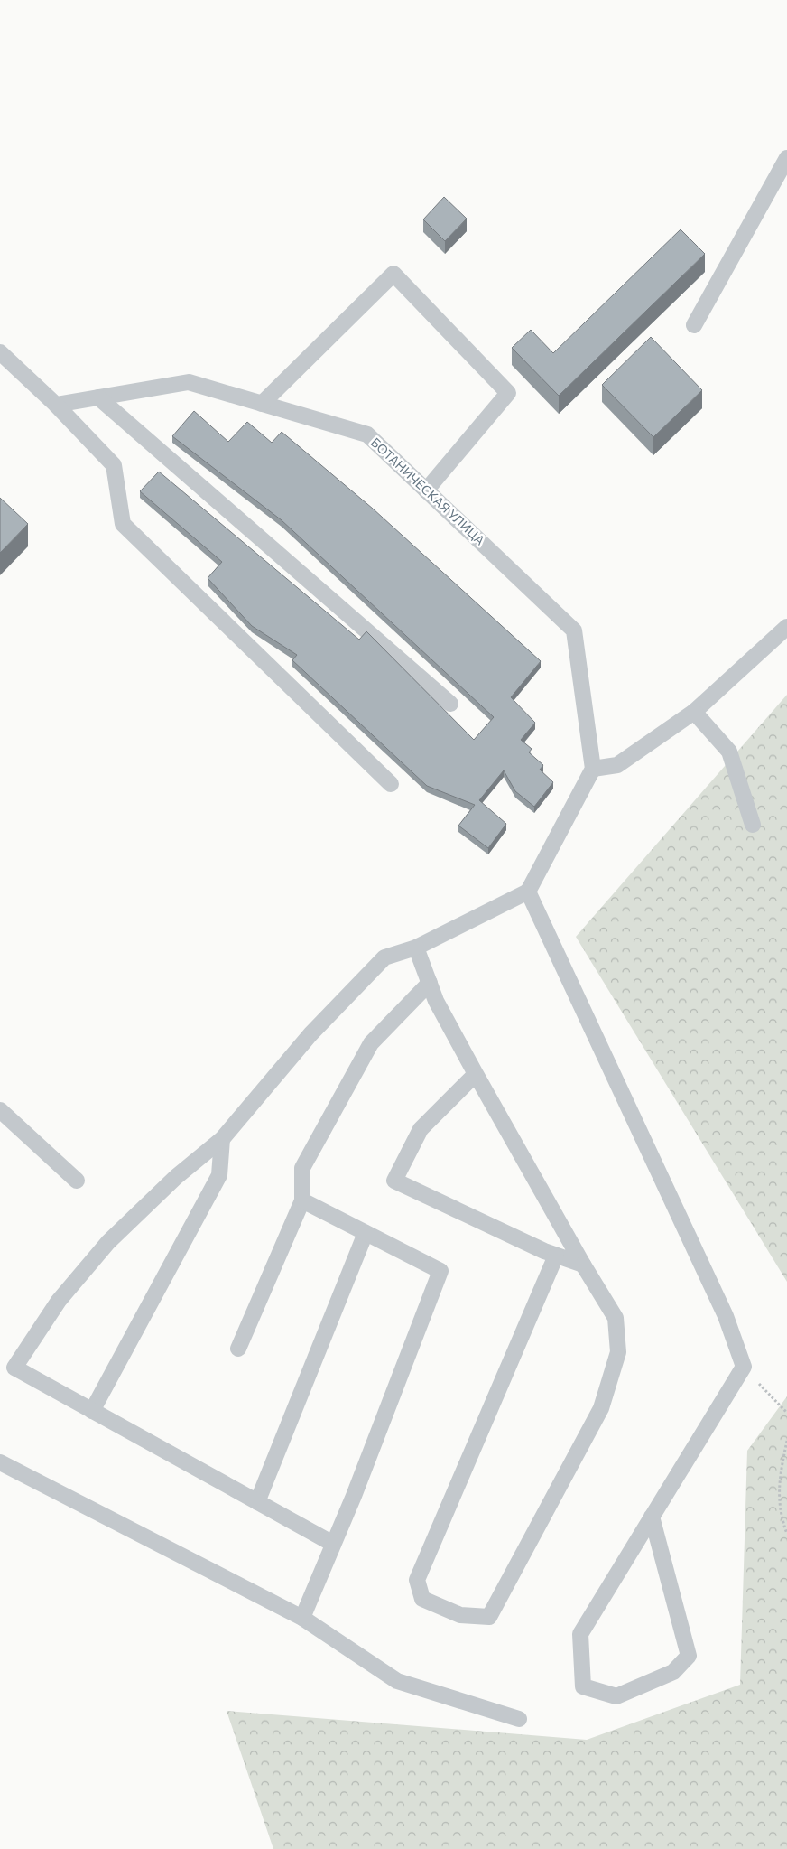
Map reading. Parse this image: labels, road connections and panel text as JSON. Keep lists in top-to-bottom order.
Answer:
{
  "streets": {
    "lane": ["БОТАНИЧЕСКАЯ УЛИЦА"]
  }
}
